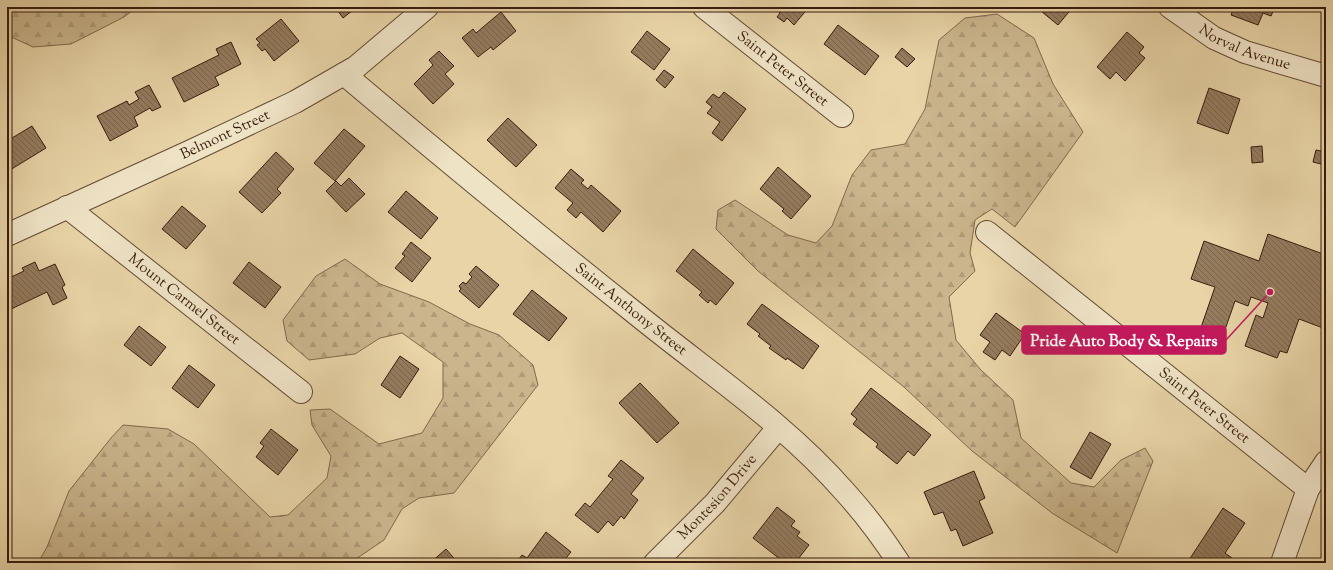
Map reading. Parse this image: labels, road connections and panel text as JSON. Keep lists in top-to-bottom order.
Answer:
{
  "streets": {
    "street": [
      "Norval Avenue",
      "Saint Peter Street",
      "Belmont Street",
      "Mount Carmel Street",
      "Saint Anthony Street",
      "Montesion Drive"
    ]
  },
  "crossings": [
    ["Belmont Street", "Mount Carmel Street"],
    ["Belmont Street", "Saint Anthony Street"],
    ["Saint Anthony Street", "Montesion Drive"]
  ],
  "places": ["Pride Auto Body & Repairs"]
}
